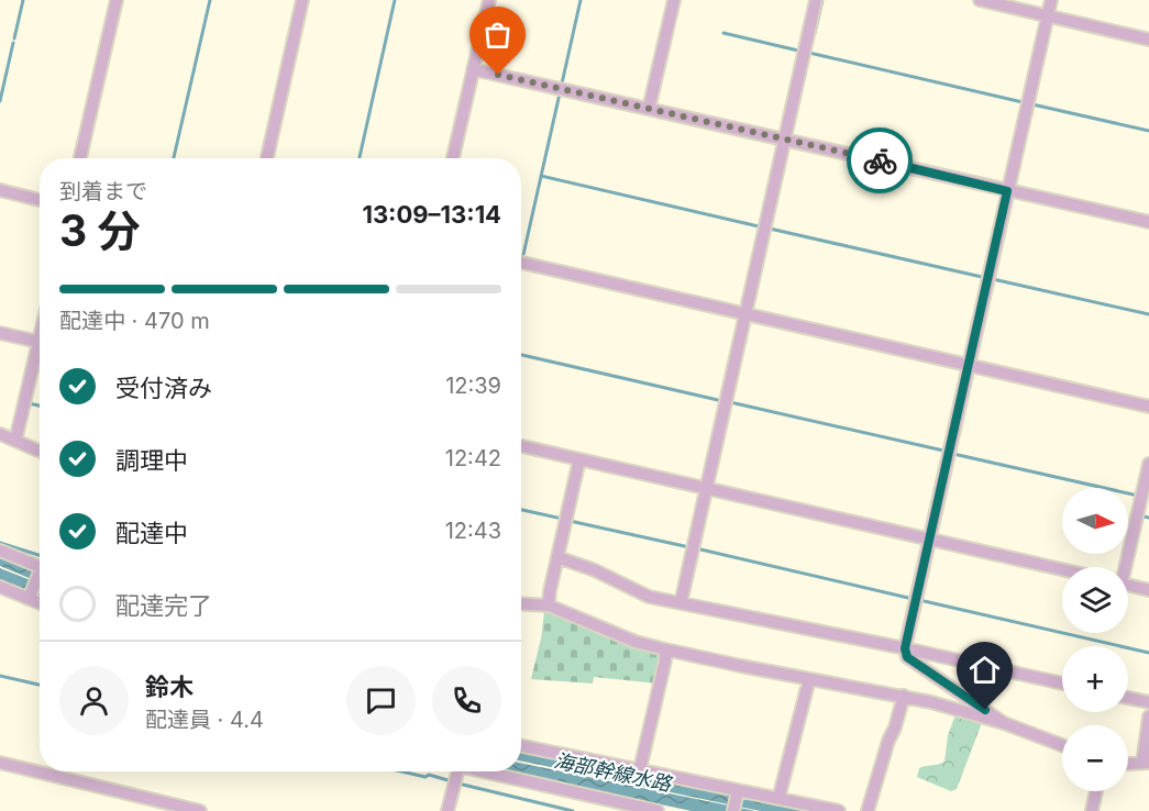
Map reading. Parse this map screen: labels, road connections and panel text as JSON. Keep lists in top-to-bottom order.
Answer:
{
  "water": ["海部幹線水路"],
  "north": "right",
  "page": {
    "heading": ["3 分", "到着まで", "13:09–13:14"],
    "panel": ["鈴木", "配達員 · 4.4"],
    "bar": "配達中 · 470 m",
    "list": [
      ["受付済み", "12:39"],
      ["調理中", "12:42"],
      ["配達中", "12:43"],
      "配達完了"
    ],
    "map_buttons": ["+", "−"]
  }
}
